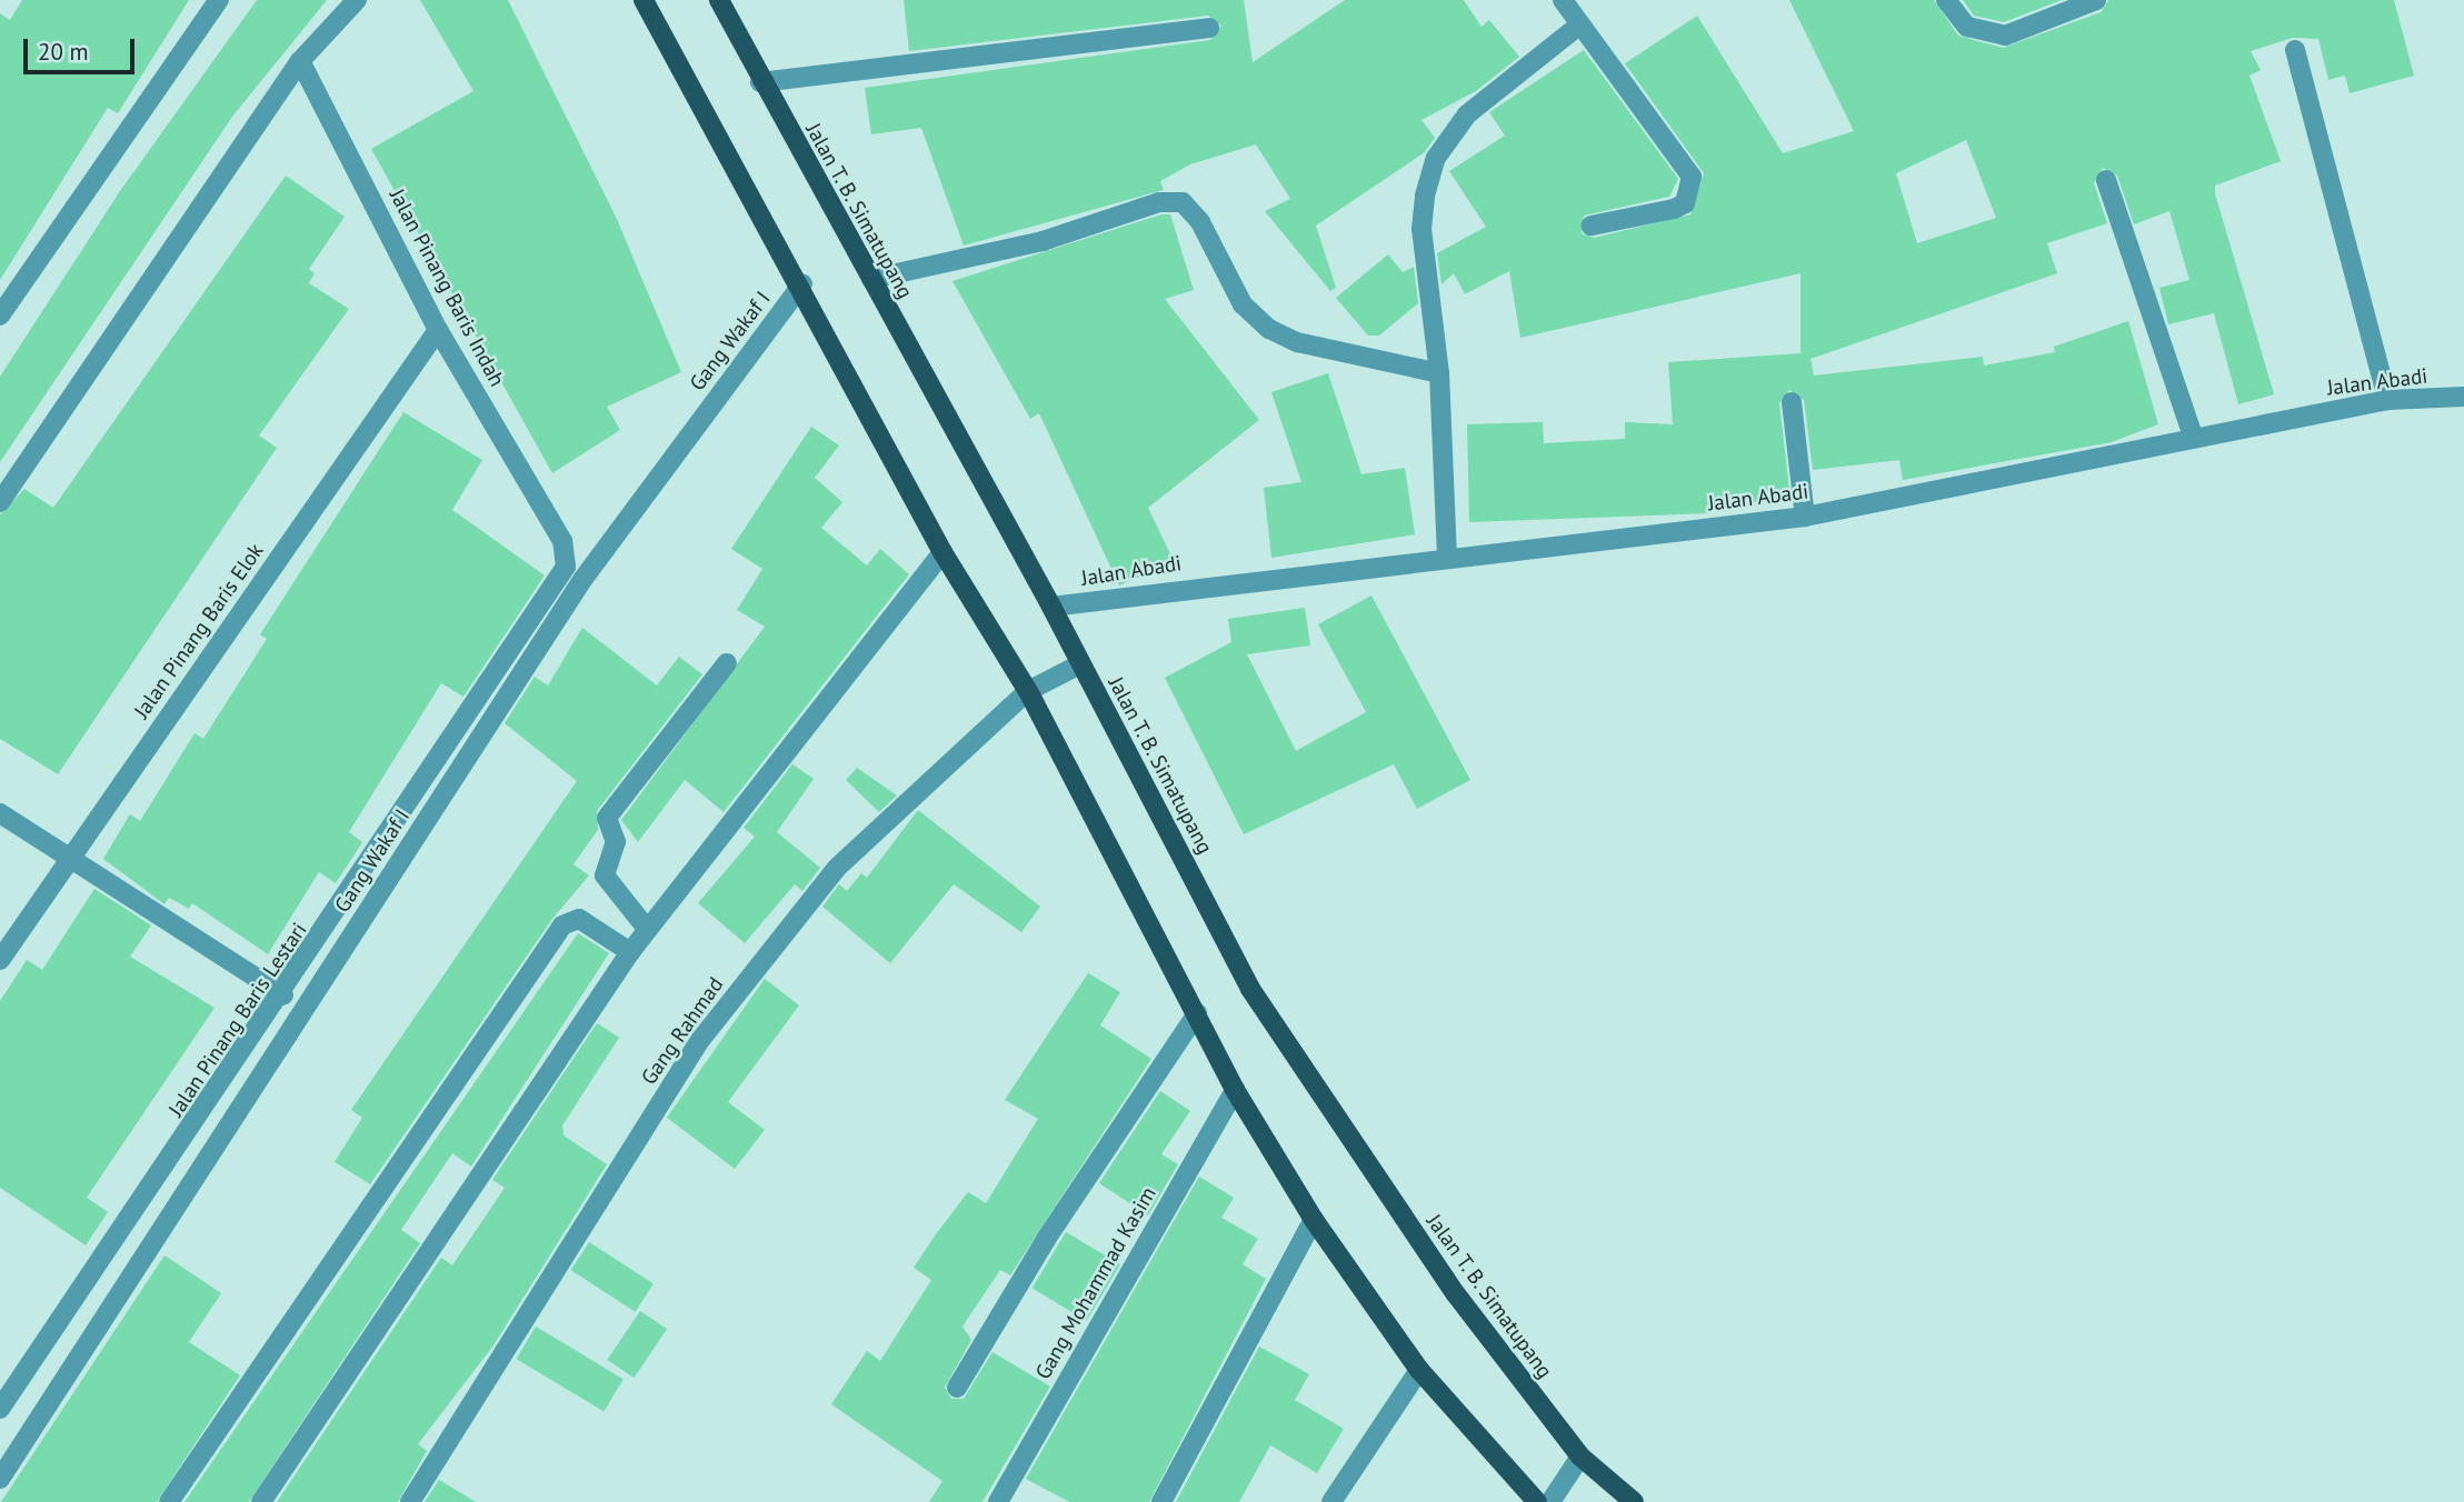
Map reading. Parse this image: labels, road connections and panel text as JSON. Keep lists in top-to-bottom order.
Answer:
{
  "streets": {
    "main road": ["Jalan T. B. Simatupang"],
    "street": [
      "Jalan Pinang Baris Indah",
      "Gang Wakaf I",
      "Jalan Abadi",
      "Jalan Pinang Baris Elok",
      "Jalan Pinang Baris Lestari",
      "Gang Rahmad",
      "Gang Mohammad Kasim"
    ]
  },
  "crossings": [
    ["Jalan T. B. Simatupang", "Jalan Abadi"],
    ["Jalan T. B. Simatupang", "Gang Rahmad"],
    ["Jalan Pinang Baris Indah", "Jalan Pinang Baris Elok"],
    ["Jalan Pinang Baris Indah", "Jalan Pinang Baris Lestari"]
  ],
  "scale_bar": "20 m"
}
